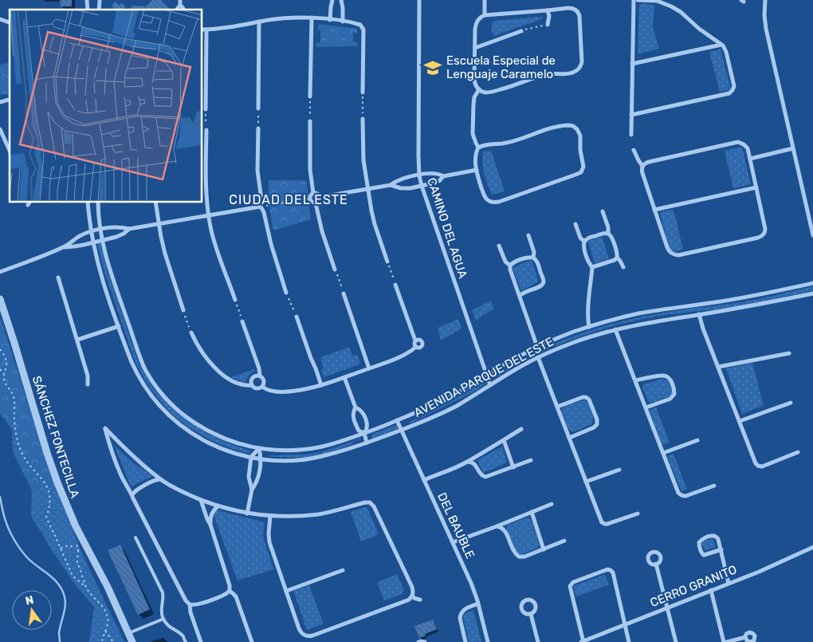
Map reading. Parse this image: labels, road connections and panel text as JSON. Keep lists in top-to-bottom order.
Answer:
{
  "streets": {
    "street": [
      "CAMINO DEL AGUA",
      "AVENIDA PARQUE DEL ESTE",
      "SÁNCHEZ FONTECILLA",
      "DEL BAUBLE",
      "CERRO GRANITO"
    ]
  },
  "crossings": [
    ["CAMINO DEL AGUA", "AVENIDA PARQUE DEL ESTE"],
    ["AVENIDA PARQUE DEL ESTE", "DEL BAUBLE"]
  ],
  "districts": ["CIUDAD DEL ESTE"],
  "places": {
    "school or university": ["Escuela Especial de Lenguaje Caramelo"]
  },
  "north": "top"
}
